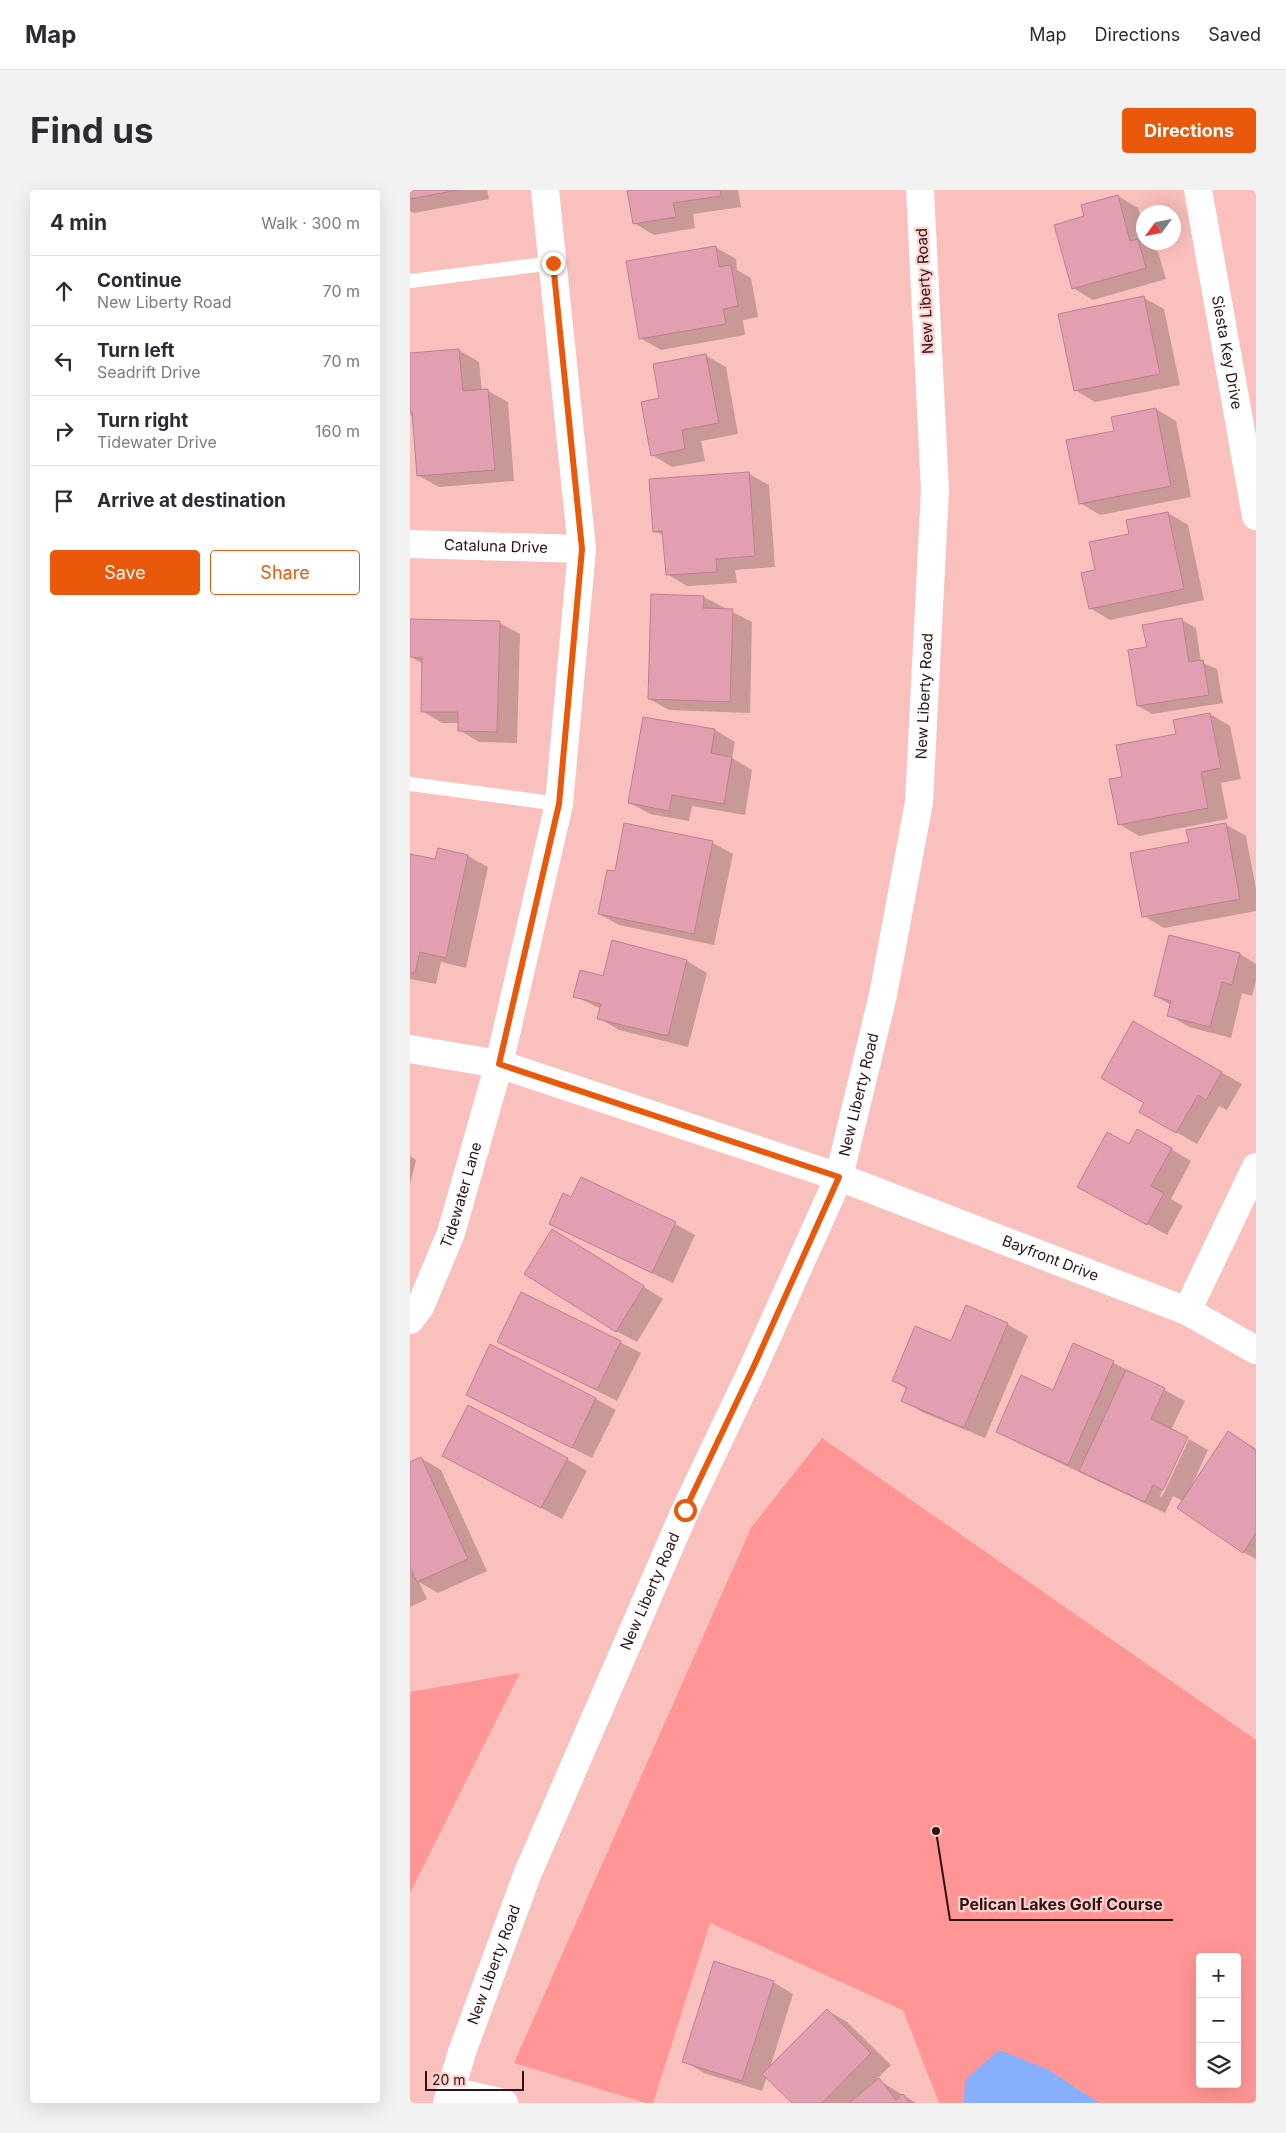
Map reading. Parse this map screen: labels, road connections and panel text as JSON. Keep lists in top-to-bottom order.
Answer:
{
  "streets": {
    "street": [
      "New Liberty Road",
      "Siesta Key Drive",
      "Cataluna Drive",
      "Tidewater Lane",
      "Bayfront Drive"
    ]
  },
  "crossings": [
    ["New Liberty Road", "Bayfront Drive"],
    ["Cataluna Drive", "Tidewater Lane"],
    ["Tidewater Lane", "Bayfront Drive"]
  ],
  "places": ["Pelican Lakes Golf Course"],
  "scale_bar": "20 m",
  "north": "bottom left",
  "page": {
    "header": "Map",
    "nav": ["Map", "Directions", "Saved"],
    "buttons": [
      "Directions",
      ["Save", "Share"]
    ],
    "title": "Find us",
    "heading": ["4 min", "Walk · 300 m"],
    "list": [
      ["Continue", "New Liberty Road", "70 m"],
      ["Turn left", "Seadrift Drive", "70 m"],
      ["Turn right", "Tidewater Drive", "160 m"],
      "Arrive at destination"
    ],
    "map_buttons": ["+", "−"],
    "scale": "20 m"
  }
}
